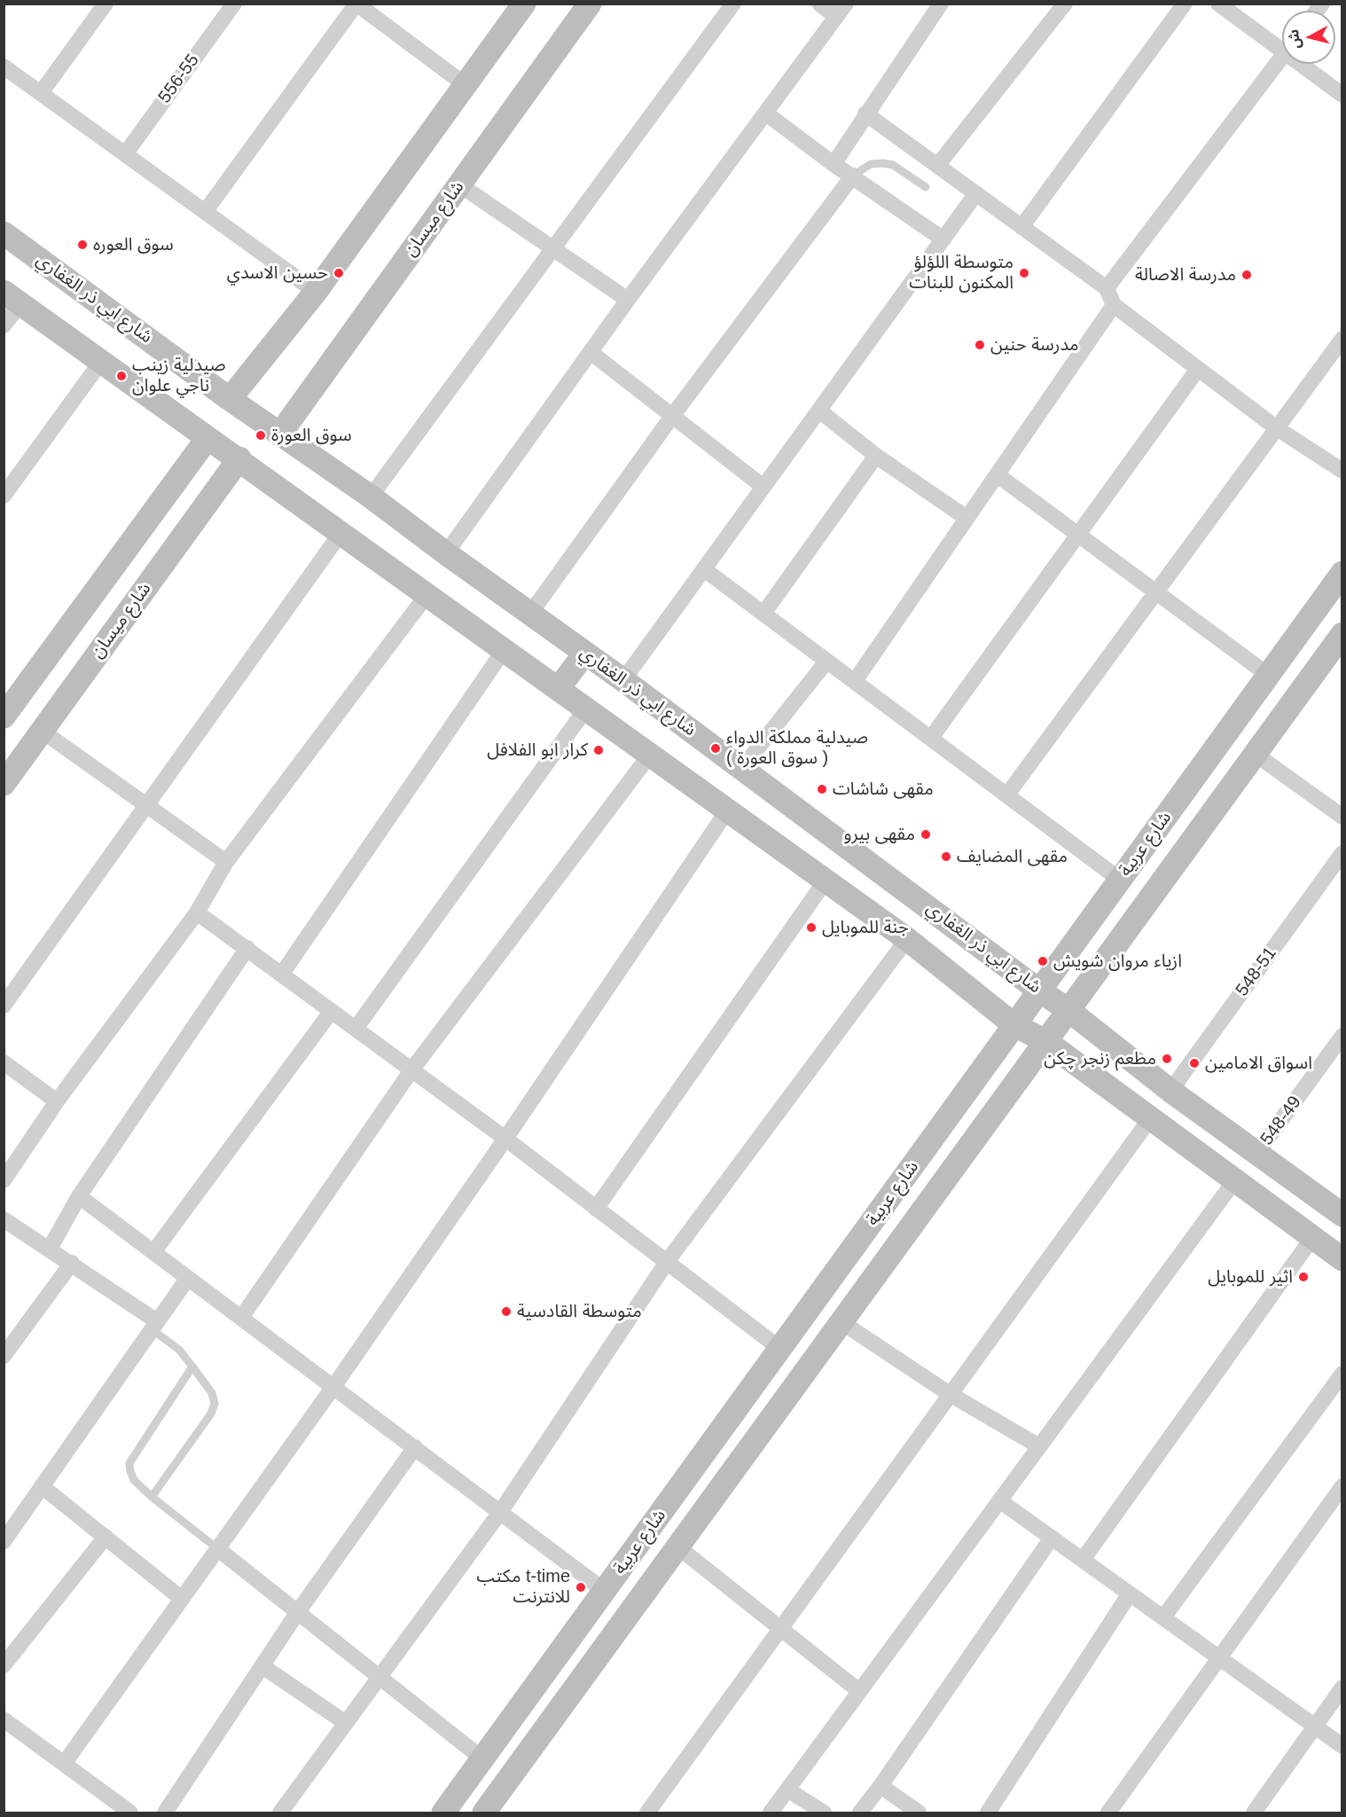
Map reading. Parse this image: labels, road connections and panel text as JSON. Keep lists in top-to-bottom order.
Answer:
{
  "streets": {
    "main road": ["شارع ميسان", "شارع ابي ذر الغفاري", "شارع عربية"],
    "street": ["556-55", "548-51", "548-49"]
  },
  "crossings": [
    ["شارع ميسان", "شارع ابي ذر الغفاري"],
    ["شارع ابي ذر الغفاري", "شارع عربية"],
    ["شارع ابي ذر الغفاري", "548-51"],
    ["شارع ابي ذر الغفاري", "548-49"]
  ],
  "places": [
    "سوق العوره",
    "حسين الاسدي",
    "متوسطة اللؤلؤ المكنون للبنات",
    "مدرسة الاصالة",
    "مدرسة حنين",
    "صيدلية زينب ناجي علوان",
    "سوق العورة",
    "صيدلية مملكة الدواء ( سوق العورة )",
    "كرار ابو الفلافل",
    "مقهى شاشات",
    "مقهى بيرو",
    "مقهى المضايف",
    "جنة للموبايل",
    "ازياء مروان شويش",
    "مطعم زنجر چكن",
    "اسواق الامامين",
    "اثير للموبايل",
    "متوسطة القادسية",
    "مكتب t-time للانترنت"
  ],
  "north": "left"
}
